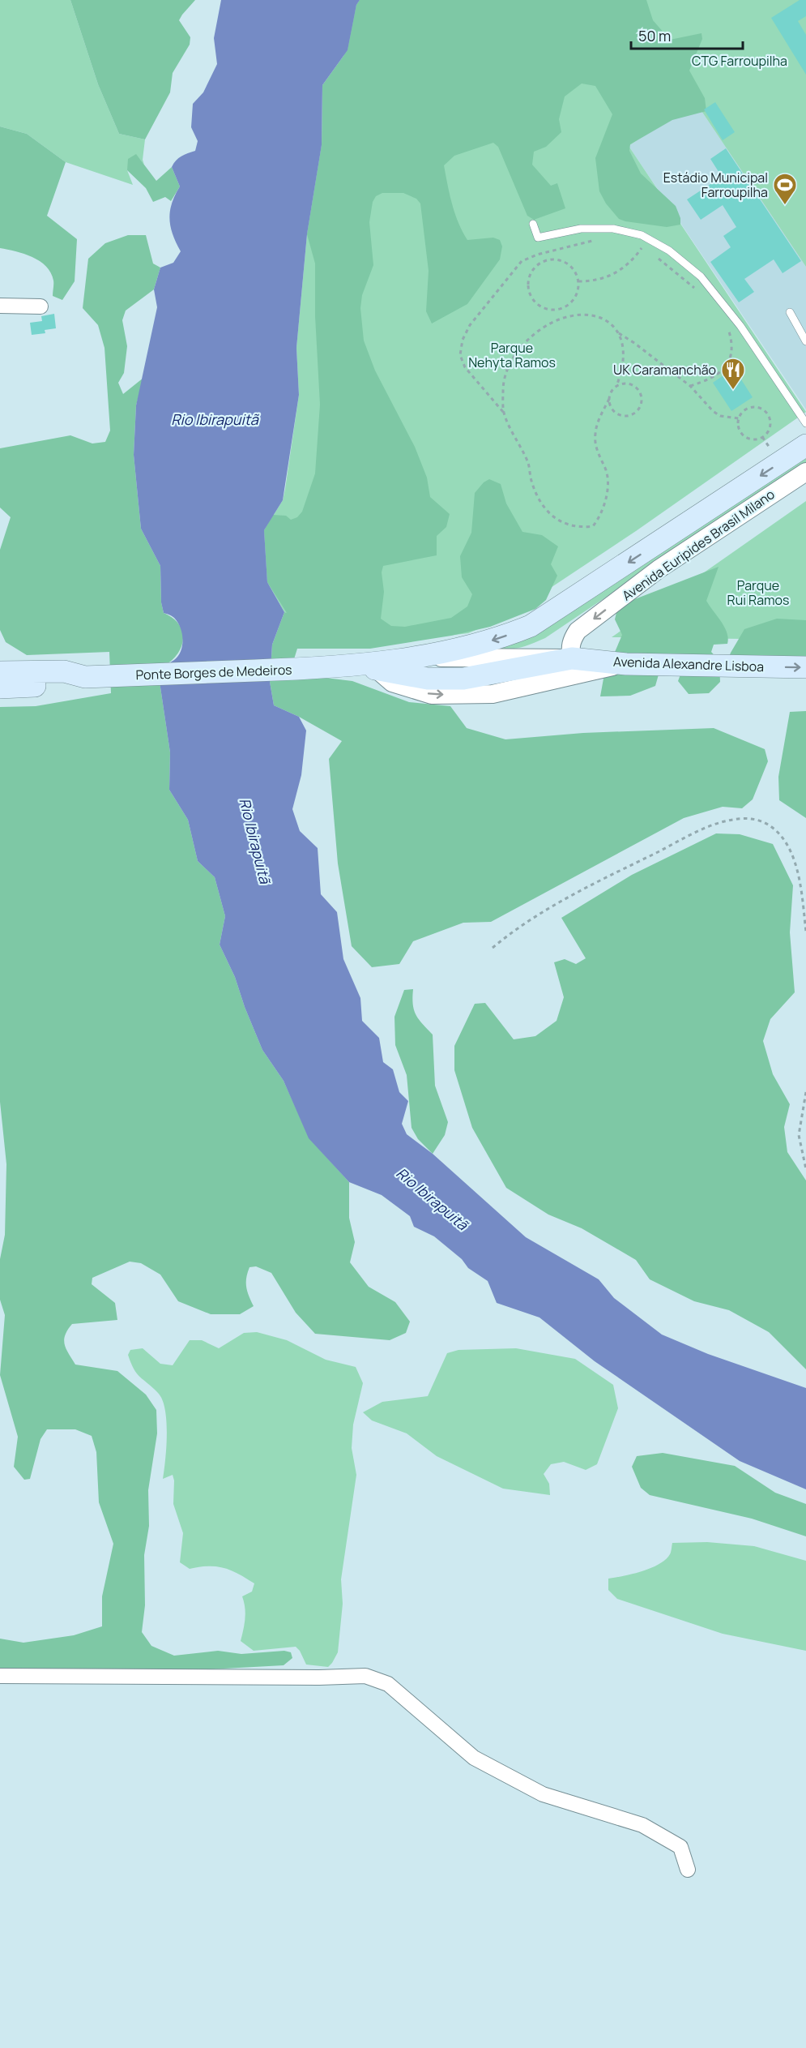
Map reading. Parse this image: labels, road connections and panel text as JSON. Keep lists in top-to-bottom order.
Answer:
{
  "streets": {
    "main road": ["Avenida Euripides Brasil Milano", "Avenida Alexandre Lisboa", "Ponte Borges de Medeiros"]
  },
  "crossings": [
    ["Avenida Euripides Brasil Milano", "Avenida Alexandre Lisboa"],
    ["Avenida Euripides Brasil Milano", "Ponte Borges de Medeiros"]
  ],
  "one_way": ["Avenida Euripides Brasil Milano", "Avenida Alexandre Lisboa"],
  "water": ["Rio Ibirapuitã"],
  "parks": ["CTG Farroupilha", "Parque Nehyta Ramos", "Parque Rui Ramos"],
  "places": {
    "sports": ["Estádio Municipal Farroupilha"],
    "restaurant": ["UK Caramanchão"]
  },
  "scale_bar": "50 m"
}
